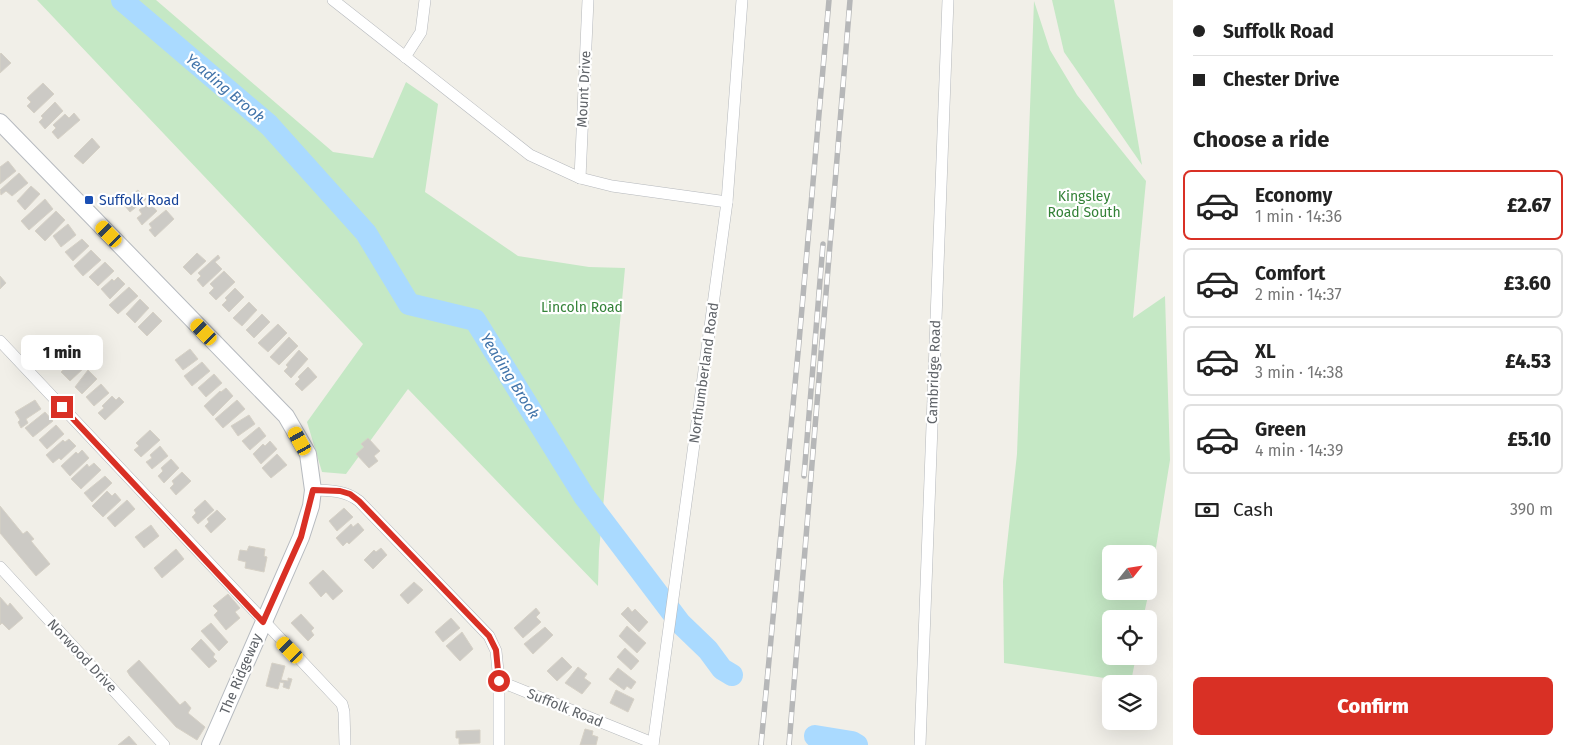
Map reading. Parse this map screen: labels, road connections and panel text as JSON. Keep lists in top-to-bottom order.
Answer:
{
  "streets": {
    "street": [
      "Mount Drive",
      "Cambridge Road",
      "Northumberland Road",
      "Norwood Drive",
      "The Ridgeway",
      "Suffolk Road"
    ]
  },
  "crossings": [
    ["Northumberland Road", "Suffolk Road"]
  ],
  "water": ["Yeading Brook"],
  "parks": ["Kingsley Road South", "Lincoln Road"],
  "places": {
    "transit": ["Suffolk Road"]
  },
  "north": "top right",
  "page": {
    "banner": ["Suffolk Road", "Chester Drive"],
    "heading": "Choose a ride",
    "list": [
      {
        "name": "Economy",
        "note": "1 min · 14:36",
        "value": "£2.67"
      },
      {
        "name": "Comfort",
        "note": "2 min · 14:37",
        "value": "£3.60"
      },
      {
        "name": "XL",
        "note": "3 min · 14:38",
        "value": "£4.53"
      },
      {
        "name": "Green",
        "note": "4 min · 14:39",
        "value": "£5.10"
      }
    ],
    "bubble": "1 min",
    "pay": ["Cash", "390 m"],
    "buttons": "Confirm"
  }
}
